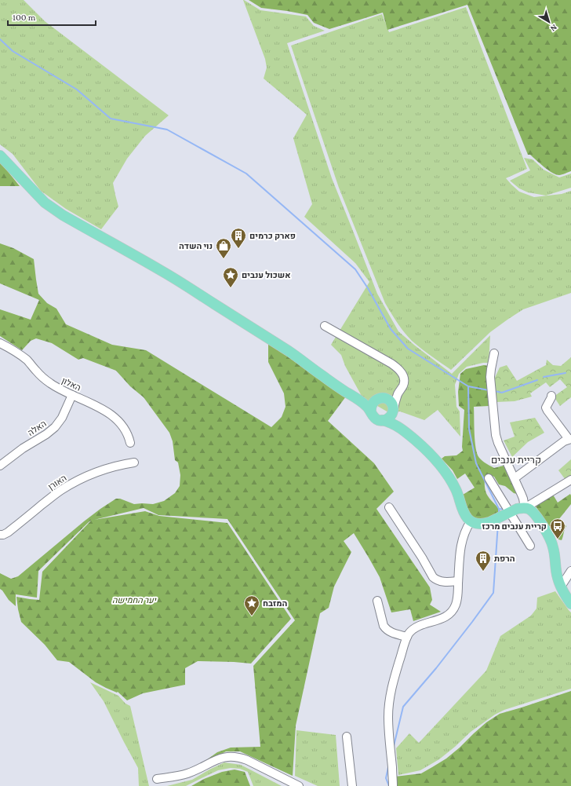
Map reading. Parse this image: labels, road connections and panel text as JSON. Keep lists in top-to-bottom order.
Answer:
{
  "streets": {
    "street": ["האלון", "האלה", "האורן"]
  },
  "crossings": [
    ["האלון", "האלה"]
  ],
  "districts": ["קריית ענבים"],
  "parks": ["יער החמישה"],
  "places": {
    "building": ["פארק כרמים", "הרפת"],
    "shop": ["נוי השדה"],
    "place": ["אשכול ענבים", "המזבח"],
    "bus stop": ["קריית ענבים מרכז"]
  },
  "scale_bar": "100 m",
  "north": "bottom right"
}
